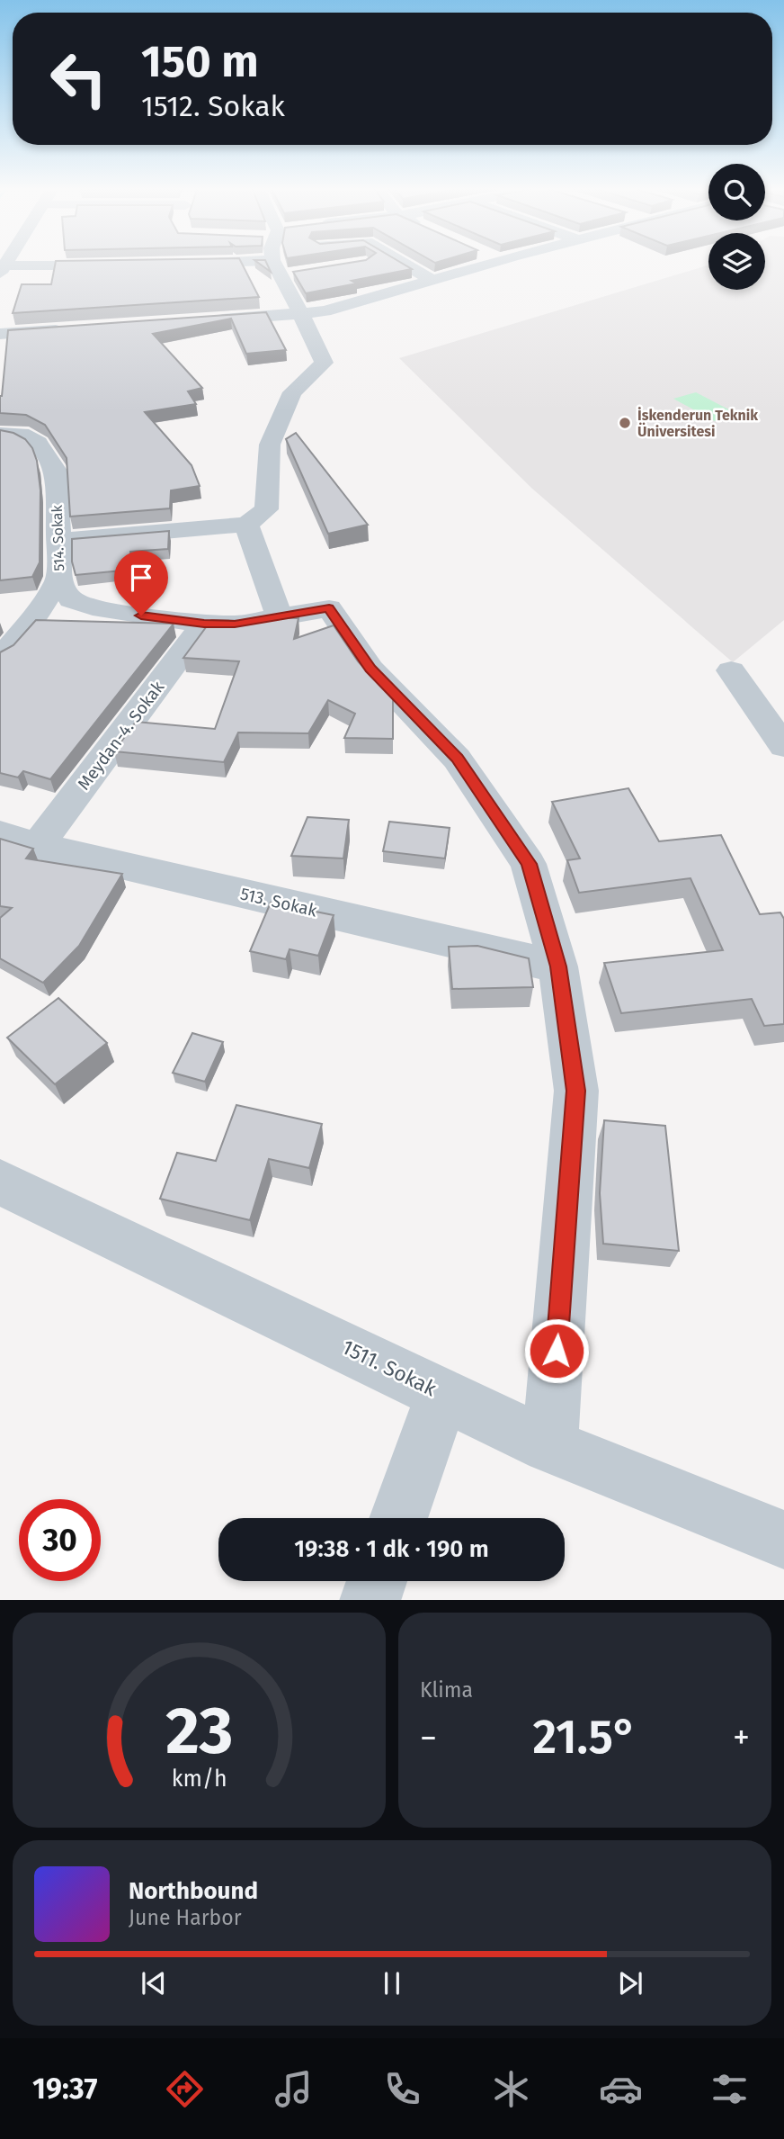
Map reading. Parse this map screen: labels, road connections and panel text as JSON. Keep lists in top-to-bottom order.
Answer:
{
  "streets": {
    "street": [
      "514. Sokak",
      "Meydan-4. Sokak",
      "513. Sokak",
      "1511. Sokak"
    ]
  },
  "crossings": [
    ["Meydan-4. Sokak", "513. Sokak"]
  ],
  "places": ["İskenderun Teknik Üniversitesi"],
  "page": {
    "turn": ["150 m", "1512. Sokak"],
    "limit": "30",
    "trip": "19:38 · 1 dk · 190 m",
    "tile": "Klima",
    "heat": ["−", "21.5°", "+"],
    "song": ["Northbound", "June Harbor"],
    "tabs": "19:37",
    "gauge": ["23", "km/h"]
  }
}
